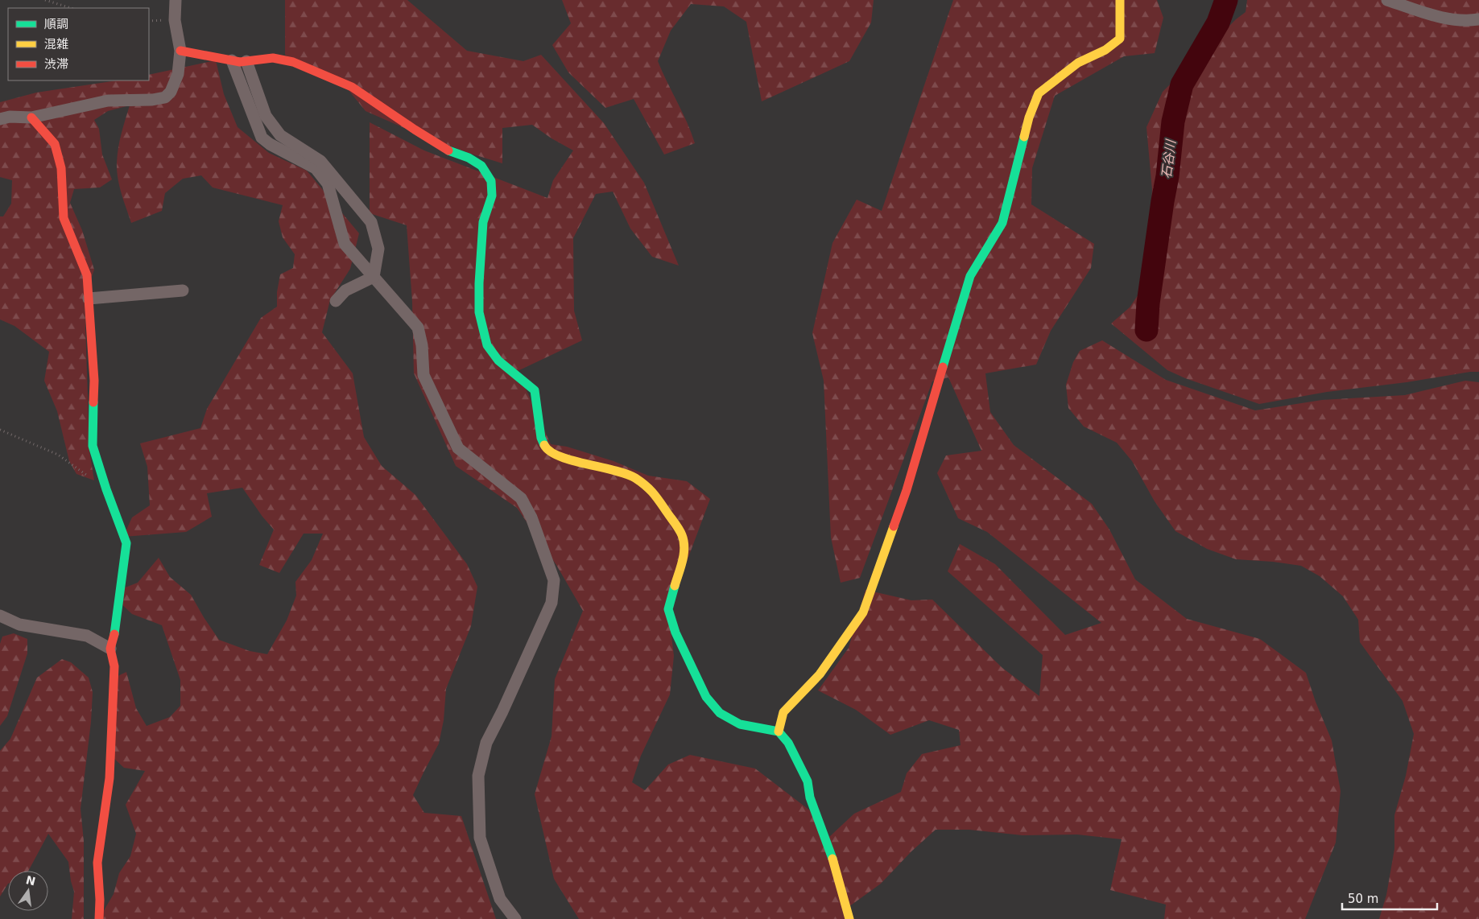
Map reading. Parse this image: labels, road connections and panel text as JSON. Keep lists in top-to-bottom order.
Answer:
{
  "water": ["石谷川"],
  "legend": ["順調", "混雑", "渋滞"],
  "scale_bar": "50 m",
  "north": "top"
}
